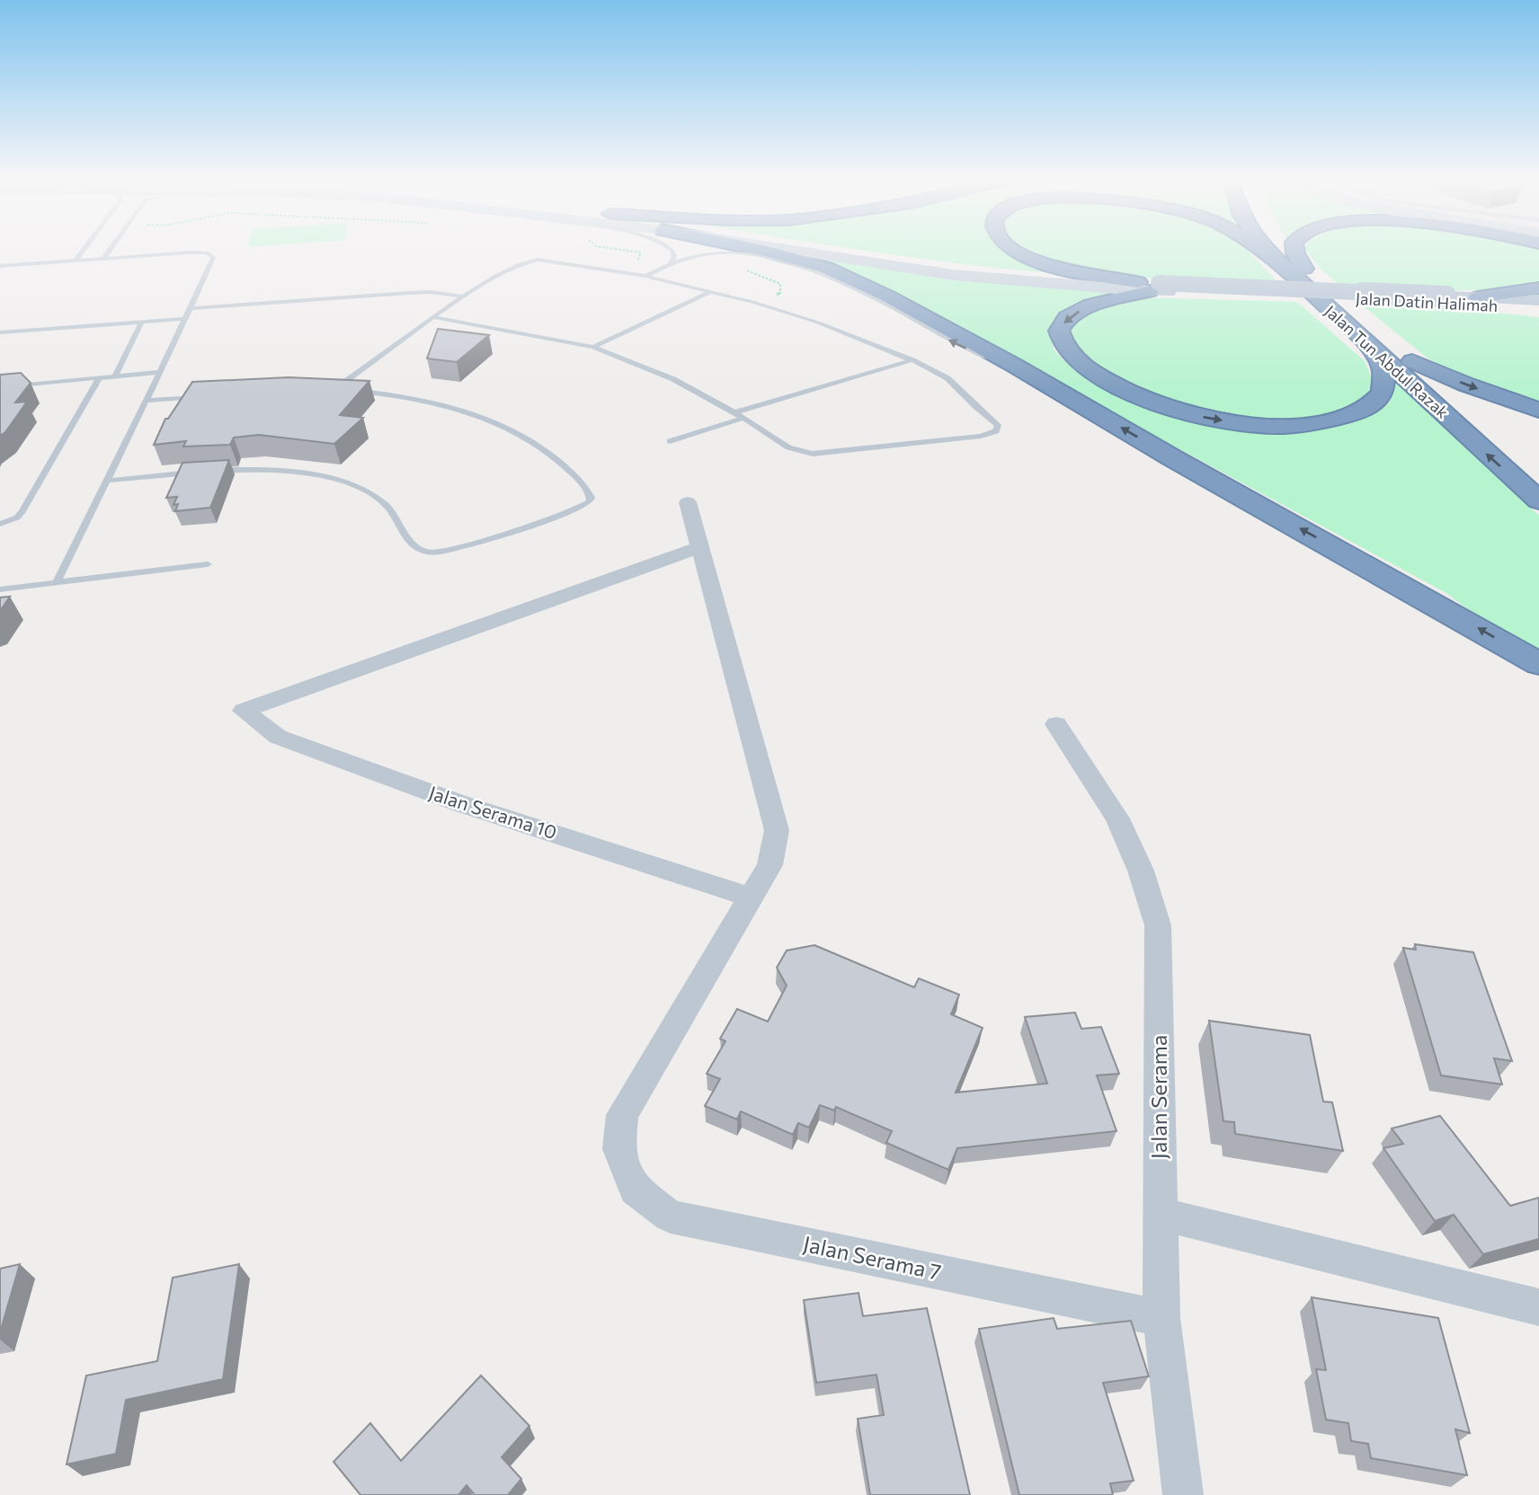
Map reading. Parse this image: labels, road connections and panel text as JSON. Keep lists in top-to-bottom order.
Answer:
{
  "streets": {
    "highway": ["Jalan Tun Abdul Razak"],
    "main road": ["Jalan Datin Halimah"],
    "street": ["Jalan Serama 10", "Jalan Serama", "Jalan Serama 7"]
  },
  "crossings": [
    ["Jalan Serama", "Jalan Serama 7"]
  ]
}
